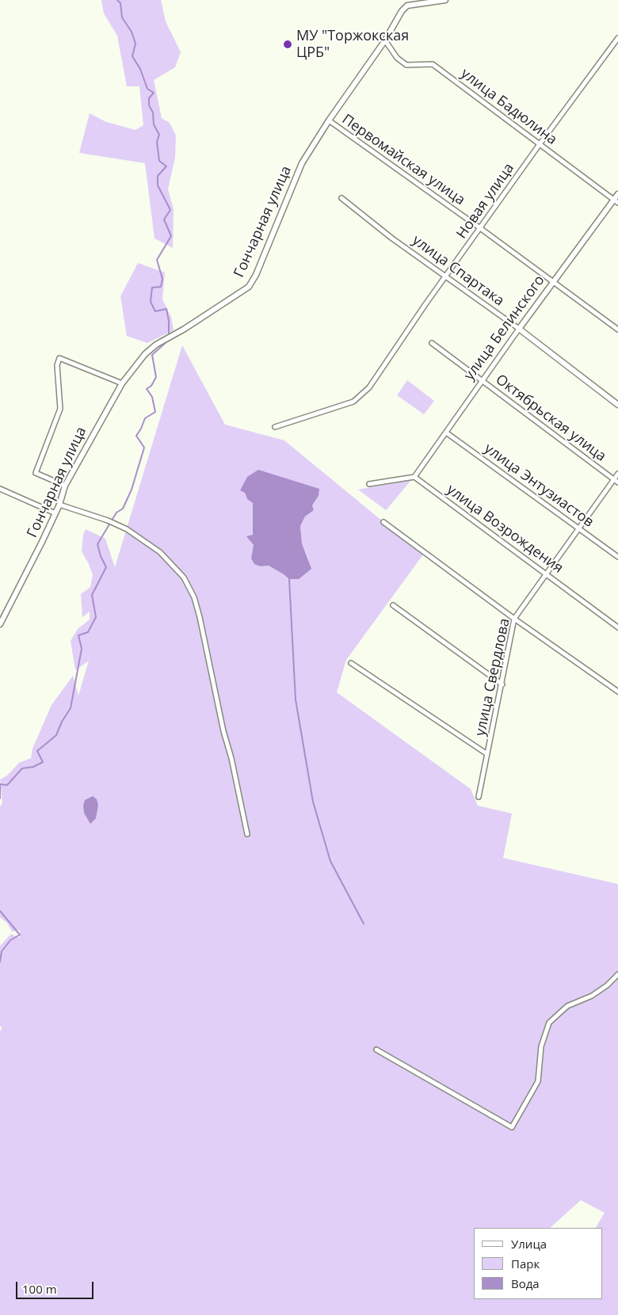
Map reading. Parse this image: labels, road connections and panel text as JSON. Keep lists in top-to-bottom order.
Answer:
{
  "streets": {
    "street": [
      "улица Бадюлина",
      "Первомайская улица",
      "Новая улица",
      "Гончарная улица",
      "улица Спартака",
      "улица Белинского",
      "Октябрьская улица",
      "улица Энтузиастов",
      "улица Возрождения",
      "улица Свердлова"
    ]
  },
  "crossings": [
    ["улица Бадюлина", "Новая улица"],
    ["улица Бадюлина", "Гончарная улица"],
    ["улица Бадюлина", "улица Белинского"],
    ["Первомайская улица", "Новая улица"],
    ["Первомайская улица", "Гончарная улица"],
    ["Первомайская улица", "улица Белинского"],
    ["Новая улица", "улица Спартака"],
    ["улица Спартака", "улица Белинского"],
    ["улица Белинского", "Октябрьская улица"],
    ["улица Белинского", "улица Энтузиастов"],
    ["улица Белинского", "улица Возрождения"],
    ["Октябрьская улица", "улица Свердлова"],
    ["улица Энтузиастов", "улица Свердлова"],
    ["улица Возрождения", "улица Свердлова"]
  ],
  "places": ["МУ \"Торжокская ЦРБ\""],
  "legend": ["Улица", "Парк", "Вода"],
  "scale_bar": "100 m"
}
